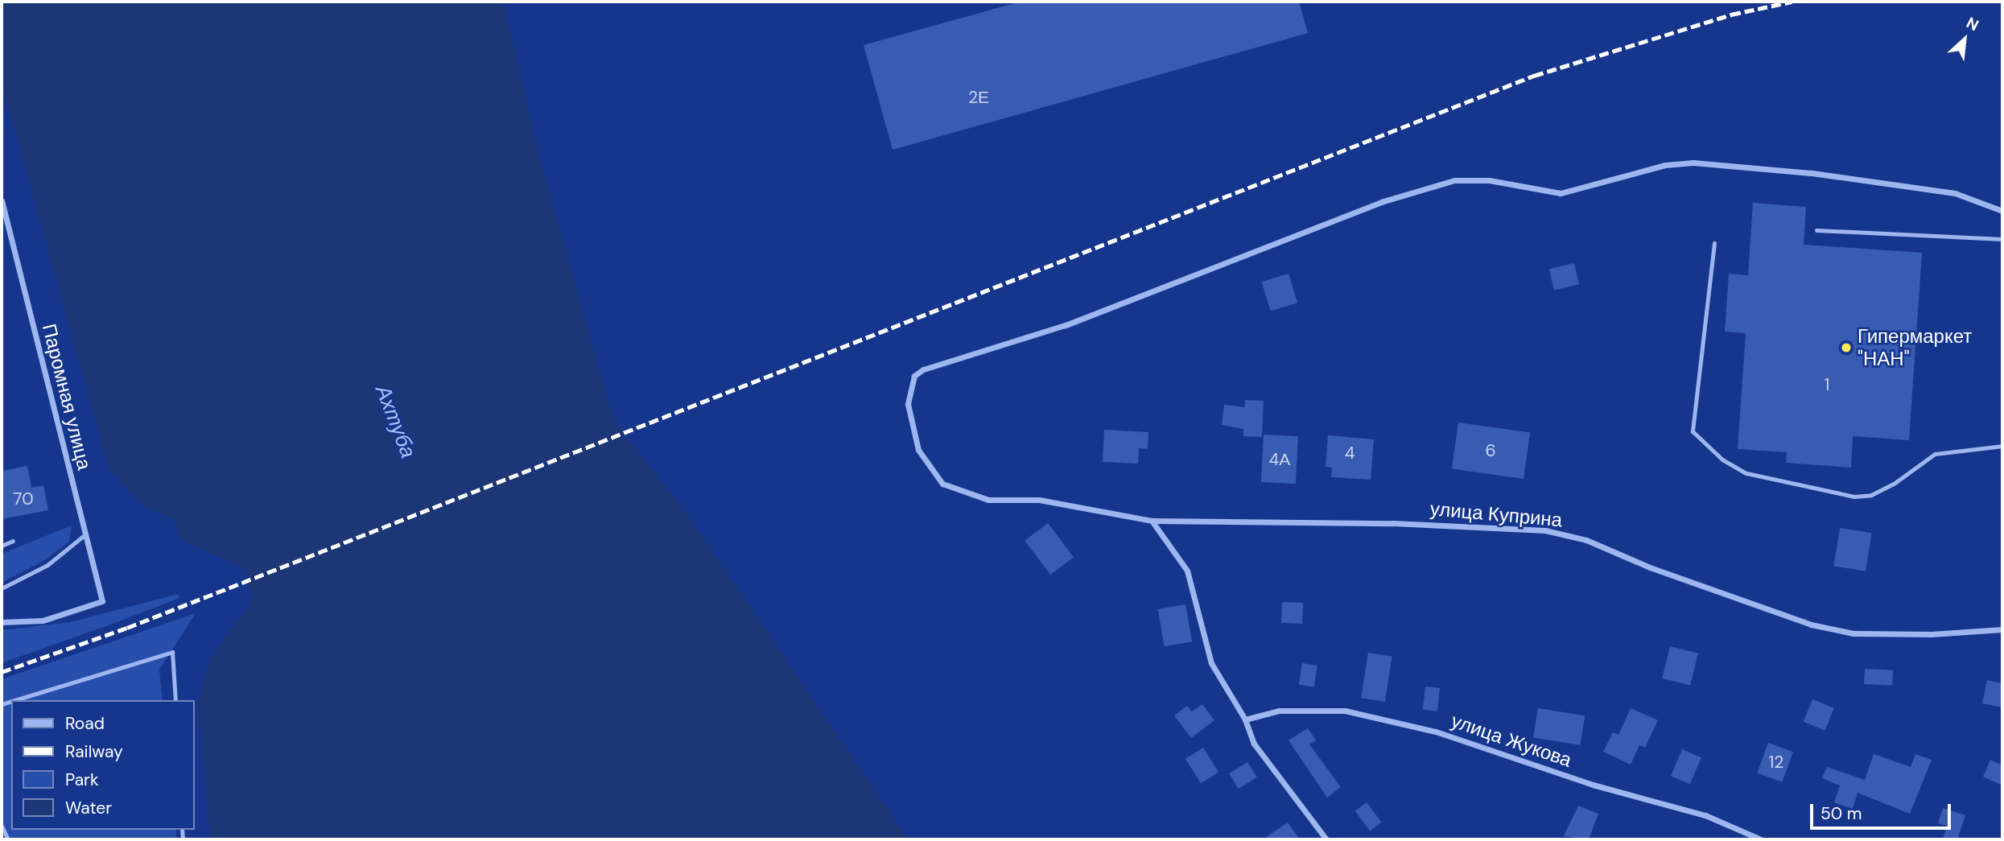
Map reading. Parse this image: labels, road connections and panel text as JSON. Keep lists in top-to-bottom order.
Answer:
{
  "streets": {
    "street": ["Паромная улица", "улица Куприна", "улица Жукова"]
  },
  "water": ["Ахтуба"],
  "places": ["Гипермаркет \"НАН\""],
  "house_numbers": [
    "2Е",
    "1",
    "6",
    "4",
    "4А",
    "70",
    "12"
  ],
  "legend": [
    "Road",
    "Railway",
    "Park",
    "Water"
  ],
  "scale_bar": "50 m",
  "north": "top right"
}
